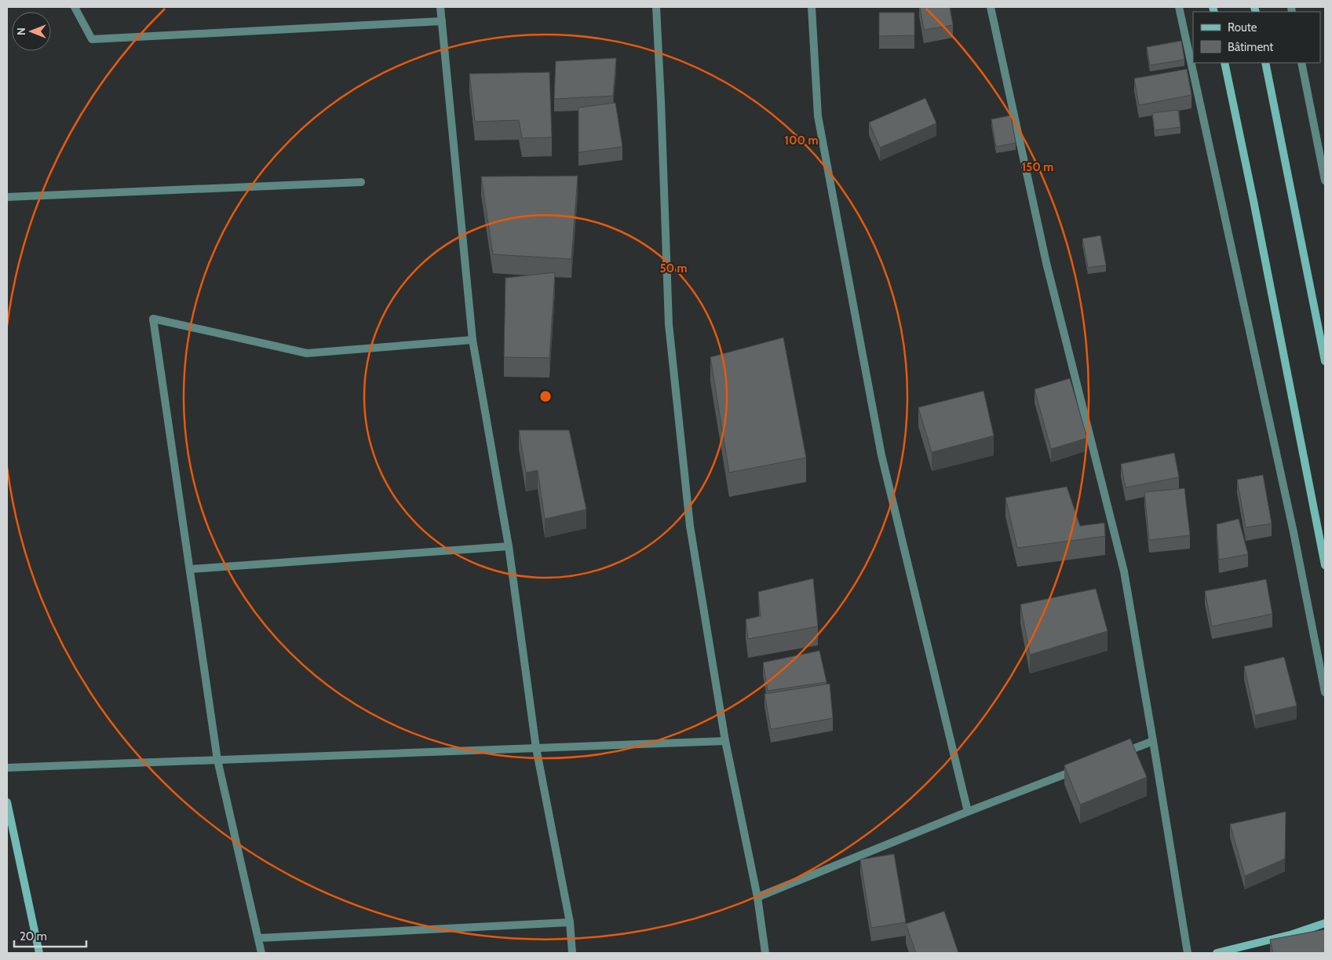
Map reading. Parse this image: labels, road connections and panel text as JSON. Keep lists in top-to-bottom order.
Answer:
{
  "legend": ["Route", "Bâtiment"],
  "scale_bar": "20 m",
  "north": "left",
  "rings": ["100 m", "150 m", "50 m"]
}
